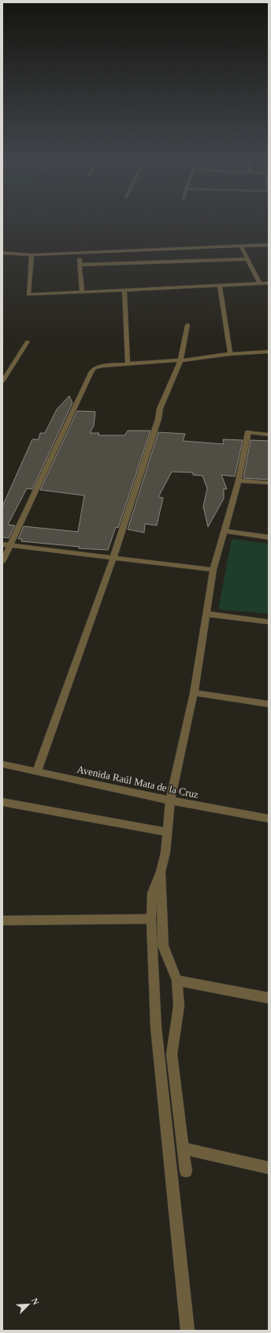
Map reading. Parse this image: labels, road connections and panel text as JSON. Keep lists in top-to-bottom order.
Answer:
{
  "streets": {
    "street": ["Avenida Raúl Mata de la Cruz"]
  },
  "north": "top right"
}
